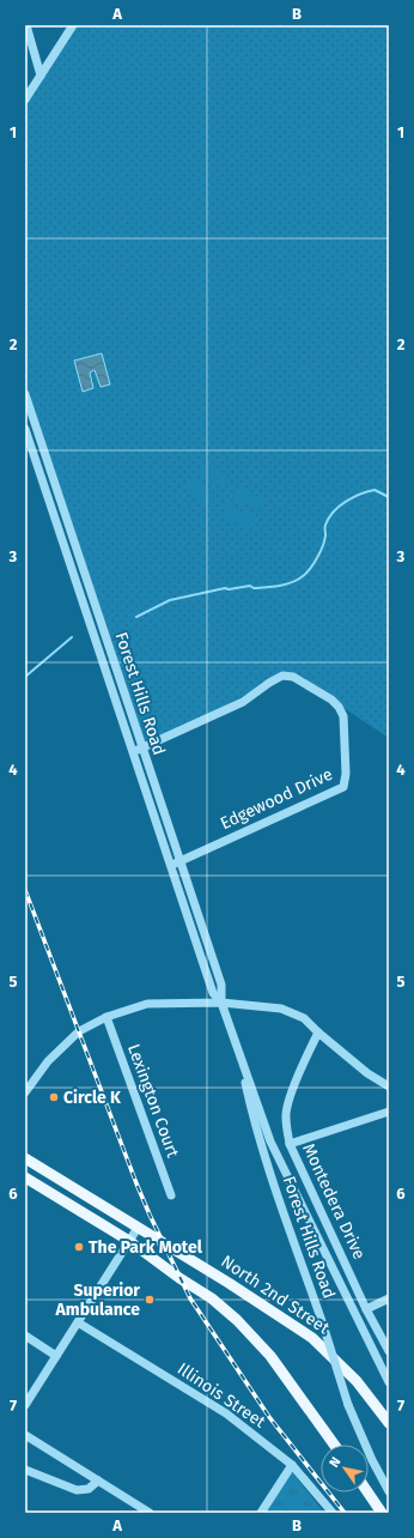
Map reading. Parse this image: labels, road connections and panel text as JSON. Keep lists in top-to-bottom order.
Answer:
{
  "streets": {
    "main road": ["North 2nd Street"],
    "street": [
      "Forest Hills Road",
      "Edgewood Drive",
      "Lexington Court",
      "Montedera Drive",
      "Illinois Street"
    ]
  },
  "crossings": [
    ["Forest Hills Road", "Edgewood Drive"]
  ],
  "places": ["Circle K", "The Park Motel", "Superior Ambulance"],
  "north": "top left",
  "grid": {
    "columns": ["A", "B"],
    "rows": [
      "1",
      "2",
      "3",
      "4",
      "5",
      "6",
      "7"
    ]
  }
}
